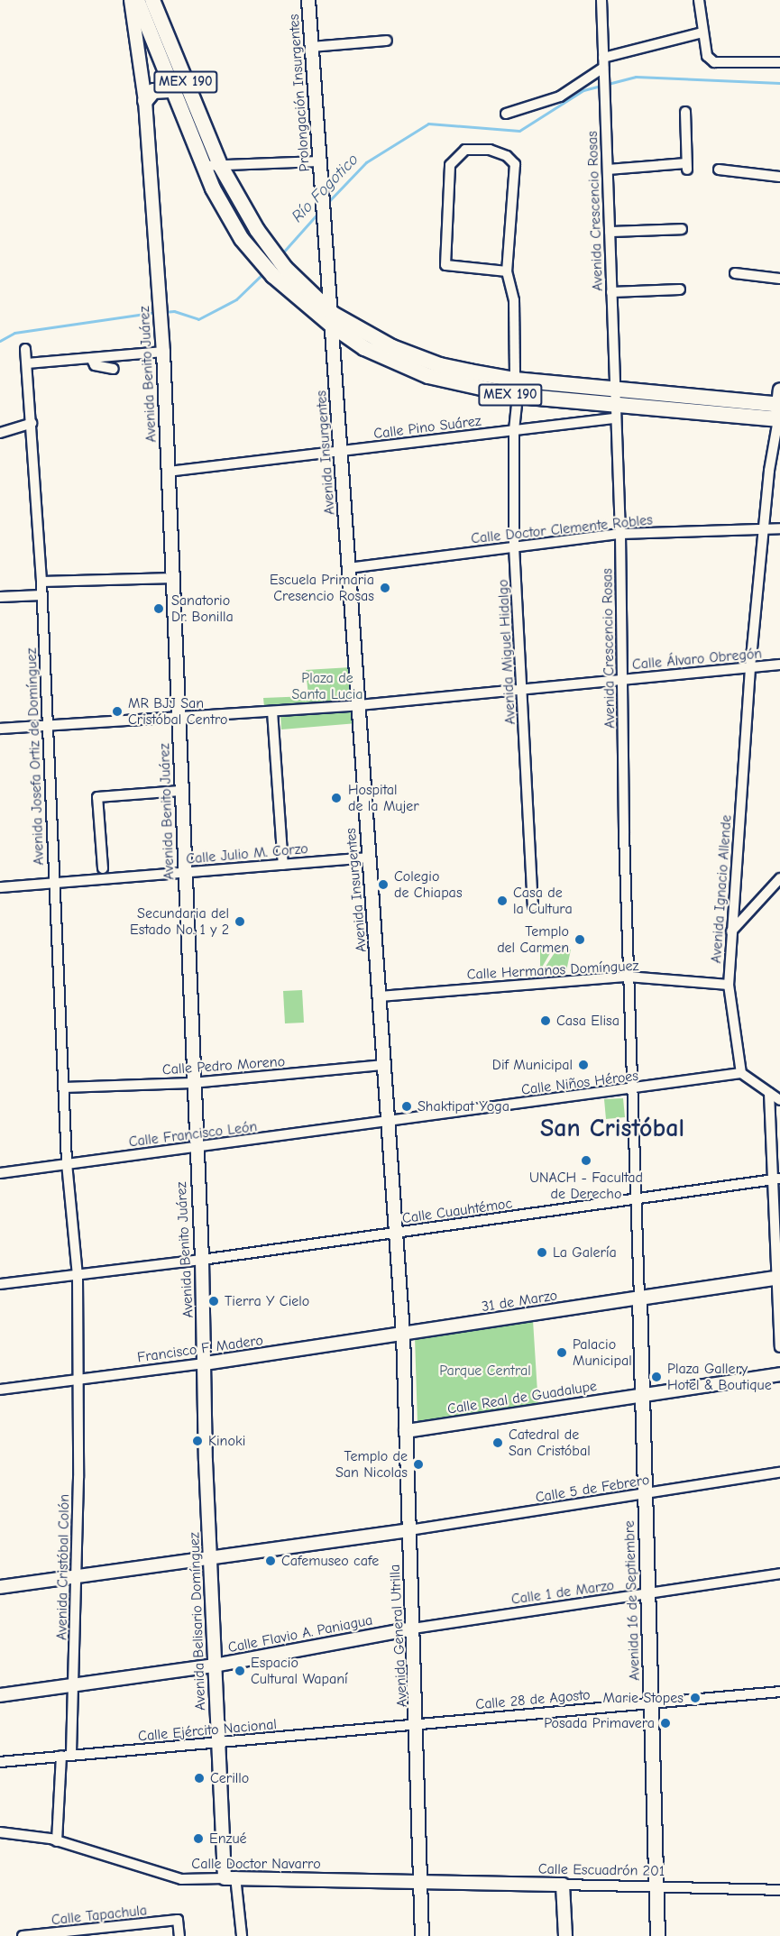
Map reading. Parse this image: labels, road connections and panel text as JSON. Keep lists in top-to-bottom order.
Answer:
{
  "streets": {
    "main road": ["MEX 190", "Avenida 16 de Septiembre"],
    "street": [
      "Prolongación Insurgentes",
      "Avenida Crescencio Rosas",
      "Avenida Benito Juárez",
      "Calle Pino Suárez",
      "Avenida Insurgentes",
      "Calle Doctor Clemente Robles",
      "Avenida Miguel Hidalgo",
      "Calle Álvaro Obregón",
      "Avenida Josefa Ortiz de Domínguez",
      "Calle Julio M. Corzo",
      "Avenida Ignacio Allende",
      "Calle Hermanos Domínguez",
      "Calle Pedro Moreno",
      "Calle Niños Héroes",
      "Calle Francisco León",
      "Calle Cuauhtémoc",
      "31 de Marzo",
      "Francisco F. Madero",
      "Calle Real de Guadalupe",
      "Calle 5 de Febrero",
      "Avenida Cristóbal Colón",
      "Calle 1 de Marzo",
      "Avenida Belisario Domínguez",
      "Calle Flavio A. Paniagua",
      "Avenida General Utrilla",
      "Calle 28 de Agosto",
      "Calle Ejército Nacional",
      "Calle Doctor Navarro",
      "Calle Escuadrón 201",
      "Calle Tapachula"
    ]
  },
  "crossings": [
    ["MEX 190", "Prolongación Insurgentes"],
    ["MEX 190", "Avenida Crescencio Rosas"],
    ["MEX 190", "Calle Pino Suárez"],
    ["MEX 190", "Avenida Insurgentes"],
    ["MEX 190", "Avenida Miguel Hidalgo"],
    ["MEX 190", "Avenida Ignacio Allende"],
    ["Prolongación Insurgentes", "Avenida Insurgentes"],
    ["Avenida Crescencio Rosas", "Calle Pino Suárez"],
    ["Avenida Crescencio Rosas", "Calle Doctor Clemente Robles"],
    ["Avenida Crescencio Rosas", "Calle Álvaro Obregón"],
    ["Avenida Crescencio Rosas", "Calle Hermanos Domínguez"],
    ["Avenida Crescencio Rosas", "Calle Niños Héroes"],
    ["Avenida Crescencio Rosas", "Calle Cuauhtémoc"],
    ["Avenida Crescencio Rosas", "31 de Marzo"],
    ["Avenida Crescencio Rosas", "Avenida 16 de Septiembre"],
    ["Avenida Benito Juárez", "Calle Pino Suárez"],
    ["Avenida Benito Juárez", "Calle Álvaro Obregón"],
    ["Avenida Benito Juárez", "Calle Julio M. Corzo"],
    ["Avenida Benito Juárez", "Calle Pedro Moreno"],
    ["Avenida Benito Juárez", "Calle Francisco León"],
    ["Avenida Benito Juárez", "Calle Cuauhtémoc"],
    ["Avenida Benito Juárez", "Francisco F. Madero"],
    ["Avenida Benito Juárez", "Avenida Belisario Domínguez"],
    ["Calle Pino Suárez", "Avenida Insurgentes"],
    ["Calle Pino Suárez", "Avenida Miguel Hidalgo"],
    ["Avenida Insurgentes", "Calle Doctor Clemente Robles"],
    ["Avenida Insurgentes", "Calle Álvaro Obregón"],
    ["Avenida Insurgentes", "Calle Julio M. Corzo"],
    ["Avenida Insurgentes", "Calle Hermanos Domínguez"],
    ["Avenida Insurgentes", "Calle Pedro Moreno"],
    ["Avenida Insurgentes", "Calle Niños Héroes"],
    ["Avenida Insurgentes", "Calle Francisco León"],
    ["Avenida Insurgentes", "Calle Cuauhtémoc"],
    ["Avenida Insurgentes", "31 de Marzo"],
    ["Avenida Insurgentes", "Francisco F. Madero"],
    ["Avenida Insurgentes", "Avenida General Utrilla"],
    ["Calle Doctor Clemente Robles", "Avenida Miguel Hidalgo"],
    ["Calle Doctor Clemente Robles", "Avenida Ignacio Allende"],
    ["Avenida Miguel Hidalgo", "Calle Álvaro Obregón"],
    ["Calle Álvaro Obregón", "Avenida Josefa Ortiz de Domínguez"],
    ["Calle Álvaro Obregón", "Avenida Ignacio Allende"],
    ["Avenida Josefa Ortiz de Domínguez", "Calle Julio M. Corzo"],
    ["Avenida Josefa Ortiz de Domínguez", "Calle Pedro Moreno"],
    ["Avenida Josefa Ortiz de Domínguez", "Calle Francisco León"],
    ["Avenida Josefa Ortiz de Domínguez", "Calle Cuauhtémoc"],
    ["Avenida Josefa Ortiz de Domínguez", "Avenida Cristóbal Colón"],
    ["Avenida Ignacio Allende", "Calle Hermanos Domínguez"],
    ["Avenida Ignacio Allende", "Calle Niños Héroes"],
    ["Calle Niños Héroes", "Calle Francisco León"],
    ["Calle Cuauhtémoc", "Avenida Cristóbal Colón"],
    ["31 de Marzo", "Francisco F. Madero"],
    ["31 de Marzo", "Avenida 16 de Septiembre"],
    ["31 de Marzo", "Avenida General Utrilla"],
    ["Francisco F. Madero", "Avenida Cristóbal Colón"],
    ["Francisco F. Madero", "Avenida Belisario Domínguez"],
    ["Francisco F. Madero", "Avenida General Utrilla"],
    ["Calle Real de Guadalupe", "Avenida 16 de Septiembre"],
    ["Calle Real de Guadalupe", "Avenida General Utrilla"],
    ["Calle 5 de Febrero", "Avenida 16 de Septiembre"],
    ["Calle 5 de Febrero", "Avenida General Utrilla"],
    ["Avenida Cristóbal Colón", "Calle Flavio A. Paniagua"],
    ["Avenida Cristóbal Colón", "Calle Ejército Nacional"],
    ["Calle 1 de Marzo", "Avenida 16 de Septiembre"],
    ["Calle 1 de Marzo", "Calle Flavio A. Paniagua"],
    ["Calle 1 de Marzo", "Avenida General Utrilla"],
    ["Avenida 16 de Septiembre", "Calle 28 de Agosto"],
    ["Avenida 16 de Septiembre", "Calle Escuadrón 201"],
    ["Avenida Belisario Domínguez", "Calle Flavio A. Paniagua"],
    ["Avenida Belisario Domínguez", "Calle Ejército Nacional"],
    ["Avenida Belisario Domínguez", "Calle Doctor Navarro"],
    ["Calle Flavio A. Paniagua", "Avenida General Utrilla"],
    ["Avenida General Utrilla", "Calle 28 de Agosto"],
    ["Avenida General Utrilla", "Calle Ejército Nacional"],
    ["Avenida General Utrilla", "Calle Doctor Navarro"],
    ["Avenida General Utrilla", "Calle Escuadrón 201"],
    ["Calle 28 de Agosto", "Calle Ejército Nacional"],
    ["Calle Doctor Navarro", "Calle Escuadrón 201"]
  ],
  "districts": ["San Cristóbal"],
  "water": ["Río Fogotico"],
  "parks": ["Plaza de Santa Lucia", "Parque Central"],
  "places": [
    "Escuela Primaria Cresencio Rosas",
    "Sanatorio Dr. Bonilla",
    "MR BJJ San Cristóbal Centro",
    "Hospital de la Mujer",
    "Colegio de Chiapas",
    "Casa de la Cultura",
    "Secundaria del Estado No. 1 y 2",
    "Templo del Carmen",
    "Casa Elisa",
    "Dif Municipal",
    "Shaktipat Yoga",
    "UNACH - Facultad de Derecho",
    "La Galería",
    "Tierra Y Cielo",
    "Palacio Municipal",
    "Plaza Gallery Hotel & Boutique",
    "Kinoki",
    "Catedral de San Cristóbal",
    "Templo de San Nicolas",
    "Cafemuseo cafe",
    "Espacio Cultural Wapaní",
    "Marie Stopes",
    "Posada Primavera",
    "Cerillo",
    "Enzué"
  ]
}
